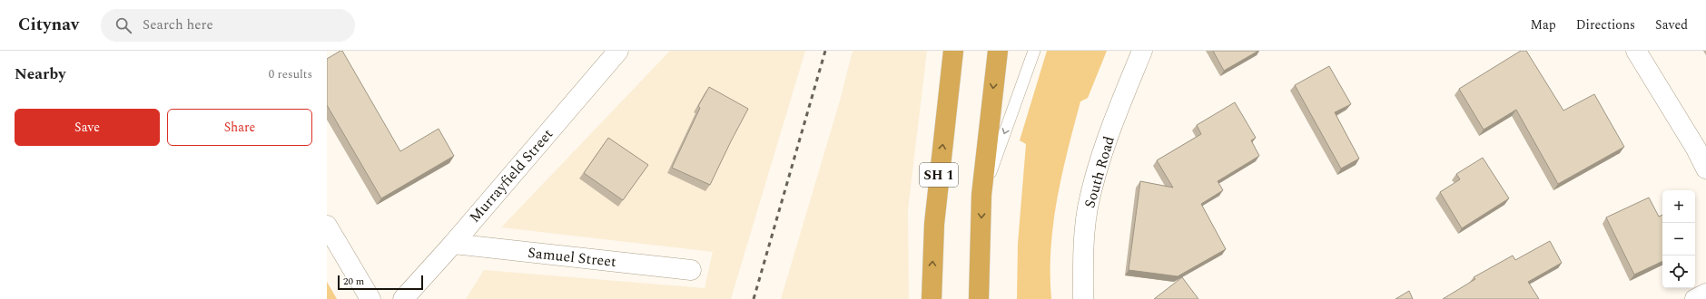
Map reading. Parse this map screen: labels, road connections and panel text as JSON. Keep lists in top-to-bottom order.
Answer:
{
  "streets": {
    "highway": ["SH 1"],
    "street": ["South Road", "Murrayfield Street", "Samuel Street"]
  },
  "crossings": [
    ["Murrayfield Street", "Samuel Street"]
  ],
  "scale_bar": "20 m",
  "page": {
    "header": "Citynav",
    "search": "Search here",
    "nav": ["Map", "Directions", "Saved"],
    "heading": ["Nearby", "0 results"],
    "buttons": ["Save", "Share"],
    "map_buttons": ["+", "−"],
    "scale": "20 m"
  }
}
